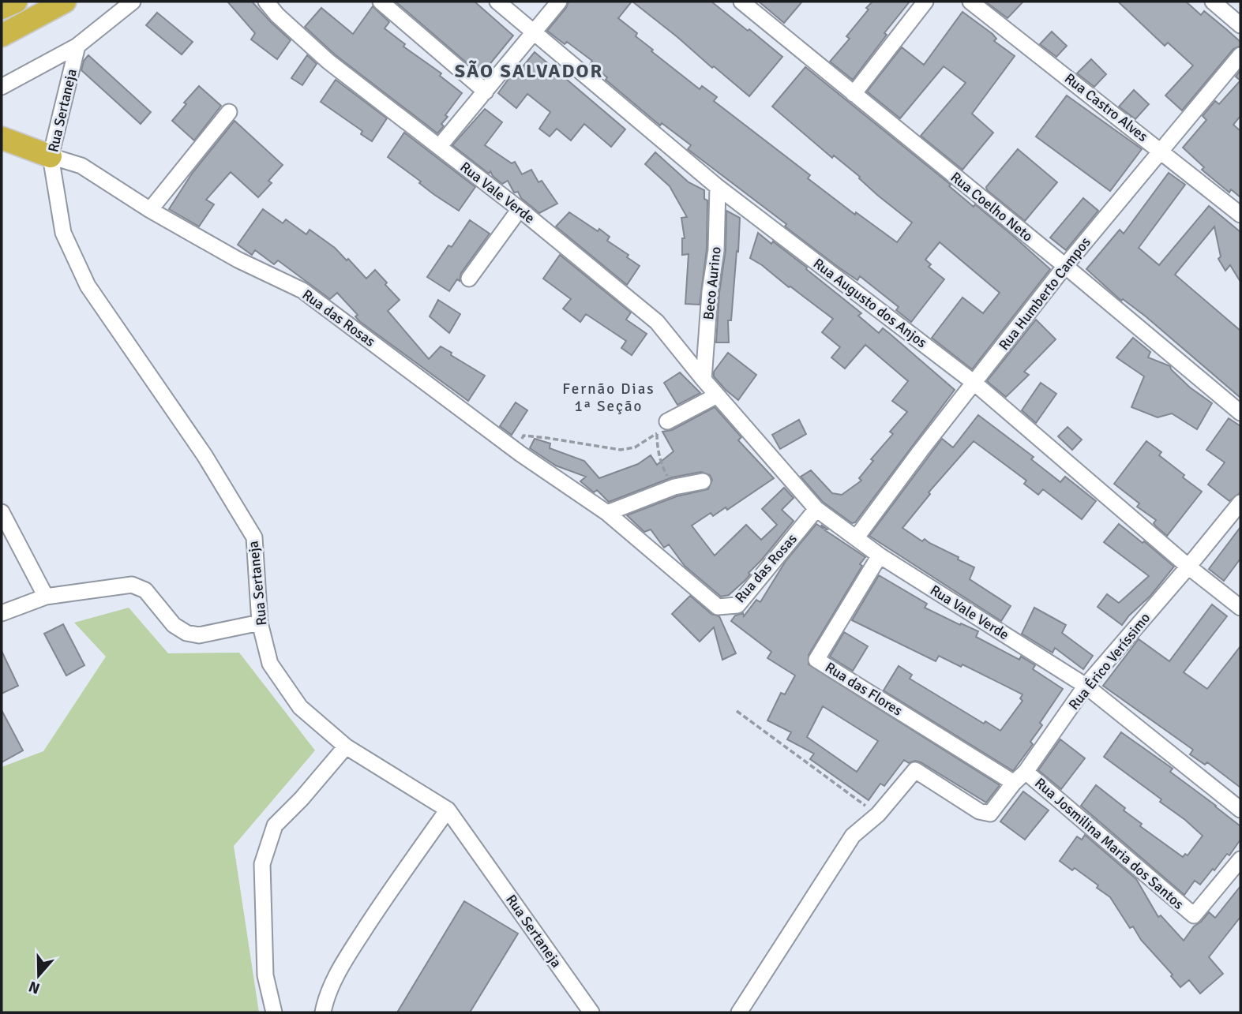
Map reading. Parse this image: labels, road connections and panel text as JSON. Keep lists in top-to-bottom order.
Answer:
{
  "streets": {
    "street": [
      "Rua Castro Alves",
      "Rua Sertaneja",
      "Rua Vale Verde",
      "Rua Coelho Neto",
      "Beco Aurino",
      "Rua Humberto Campos",
      "Rua Augusto dos Anjos",
      "Rua das Rosas",
      "Rua Érico Veríssimo",
      "Rua das Flores",
      "Rua Josmilina Maria dos Santos"
    ]
  },
  "crossings": [
    ["Rua Castro Alves", "Rua Humberto Campos"],
    ["Rua Sertaneja", "Rua das Rosas"],
    ["Rua Vale Verde", "Beco Aurino"],
    ["Rua Vale Verde", "Rua Humberto Campos"],
    ["Rua Vale Verde", "Rua das Rosas"],
    ["Rua Vale Verde", "Rua Érico Veríssimo"],
    ["Rua Vale Verde", "Rua das Flores"],
    ["Rua Coelho Neto", "Rua Humberto Campos"],
    ["Beco Aurino", "Rua Augusto dos Anjos"],
    ["Rua Humberto Campos", "Rua Augusto dos Anjos"],
    ["Rua Augusto dos Anjos", "Rua Érico Veríssimo"],
    ["Rua Érico Veríssimo", "Rua das Flores"],
    ["Rua Érico Veríssimo", "Rua Josmilina Maria dos Santos"]
  ],
  "districts": ["SÃO SALVADOR", "Fernão Dias 1ª Seção"],
  "north": "bottom"
}
